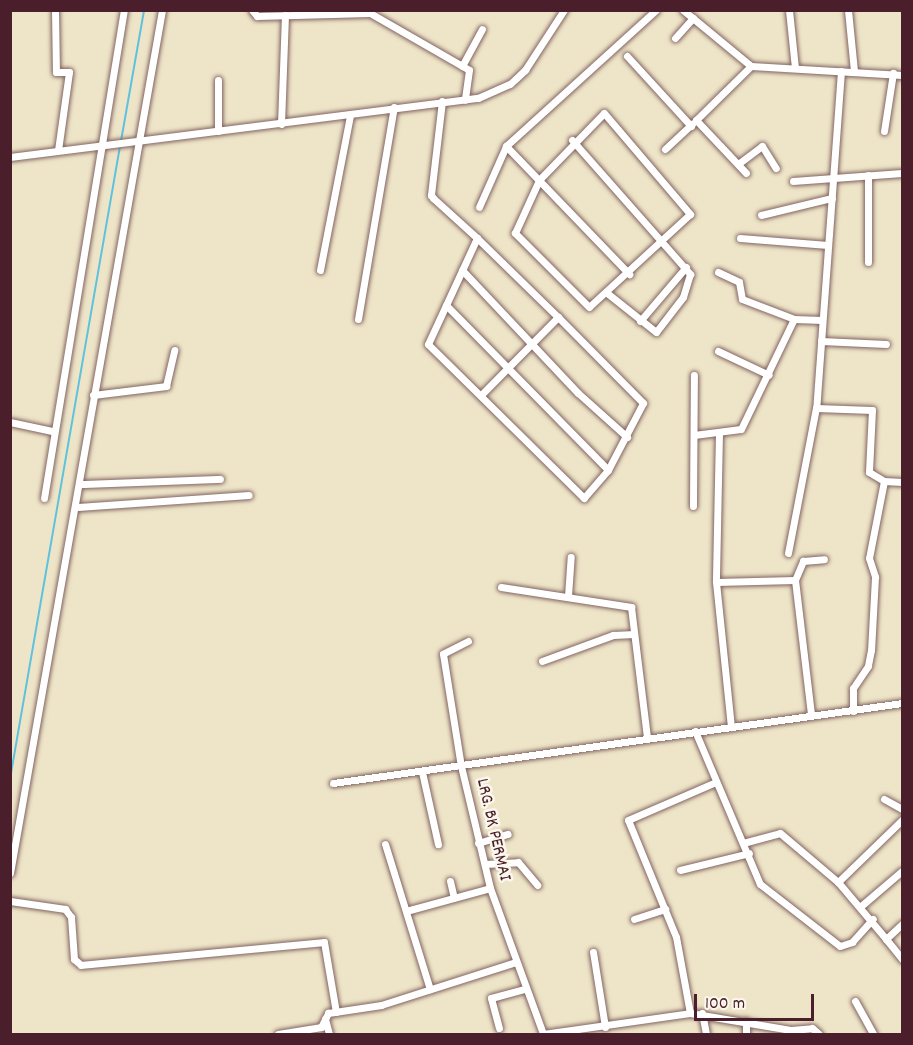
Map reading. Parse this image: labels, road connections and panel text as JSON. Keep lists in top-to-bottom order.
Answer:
{
  "streets": {
    "street": ["LRG. BK PERMAI"]
  },
  "scale_bar": "100 m"
}
